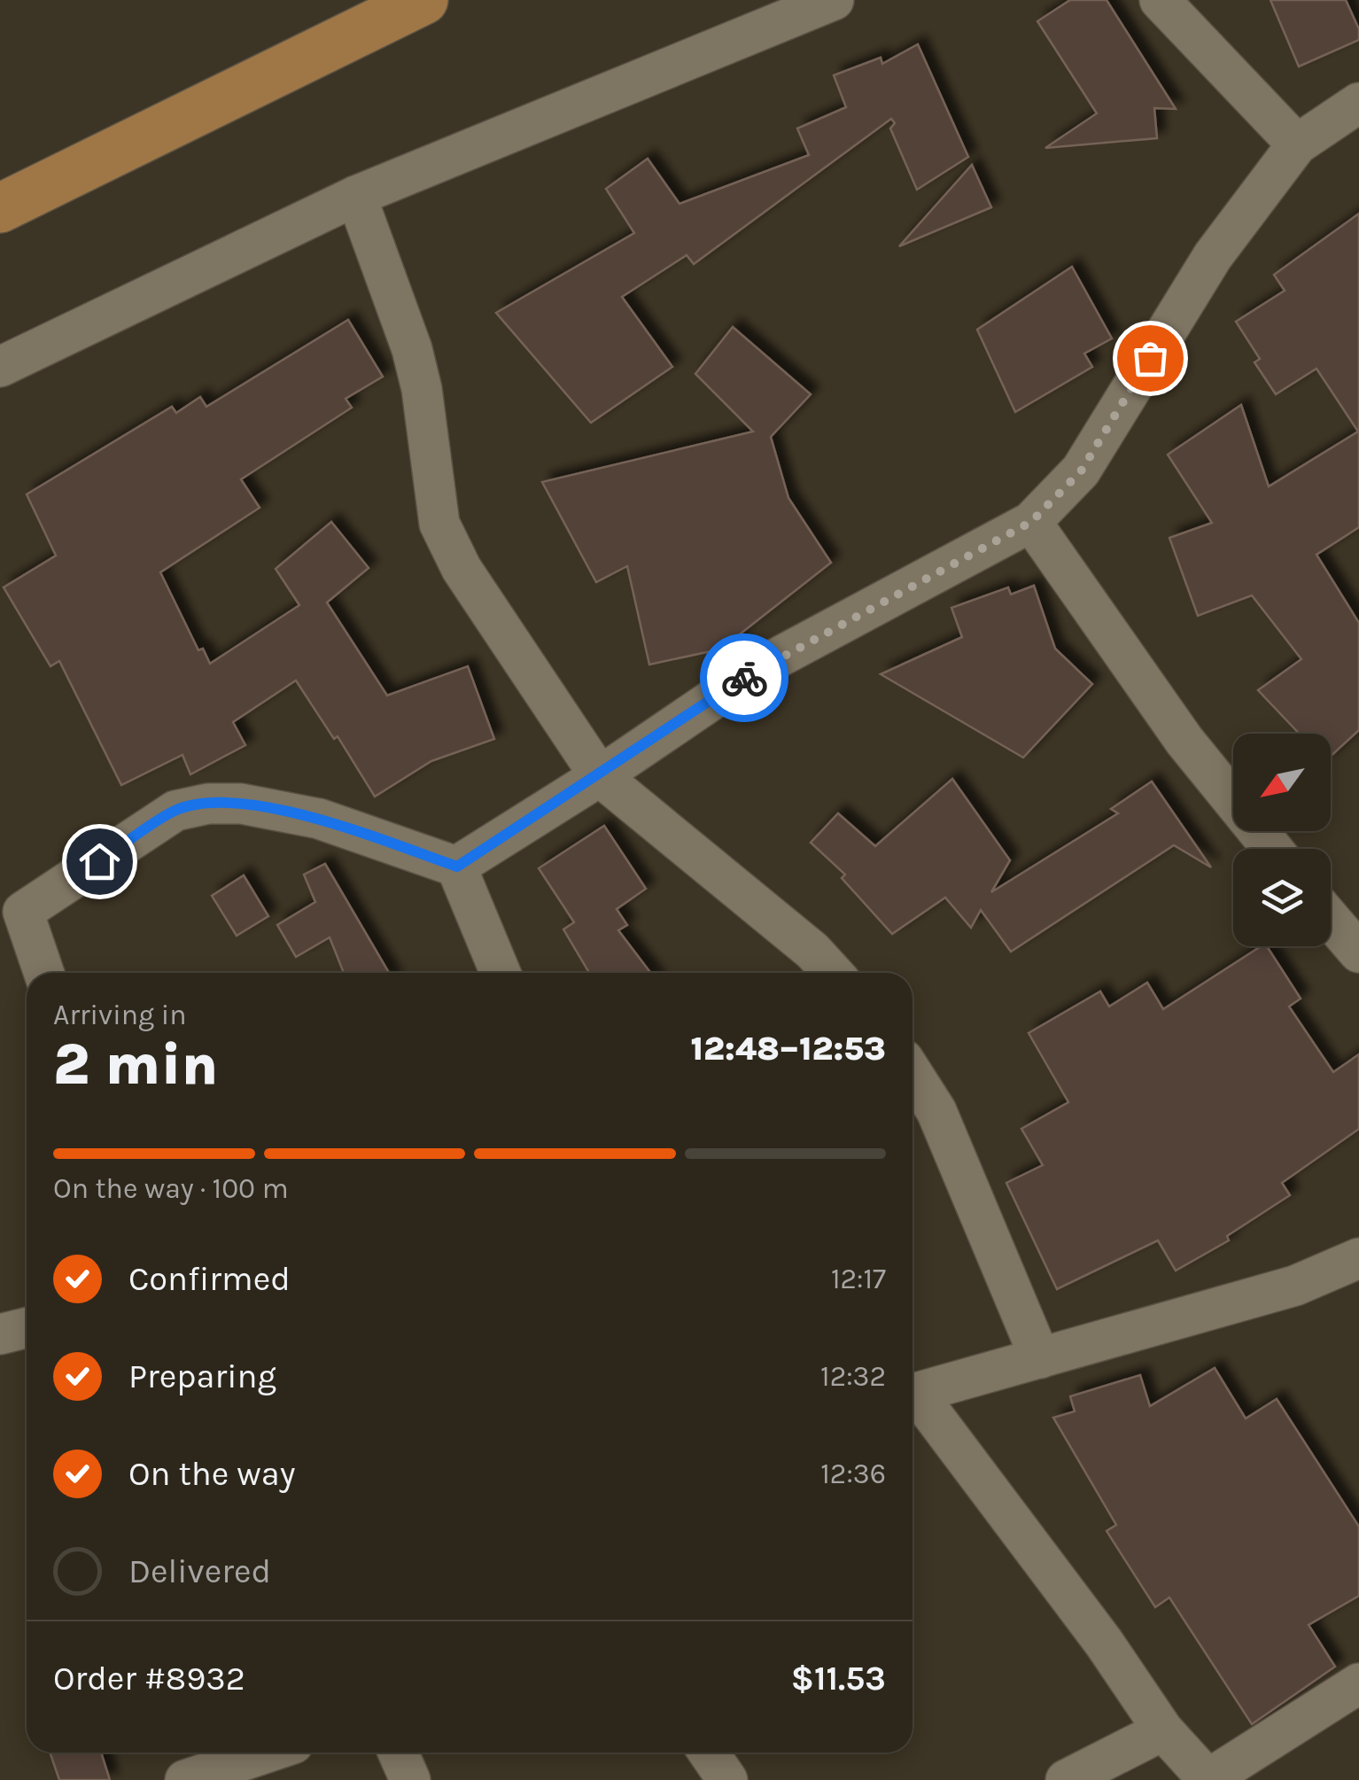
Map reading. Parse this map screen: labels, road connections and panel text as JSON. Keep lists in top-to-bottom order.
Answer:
{
  "north": "bottom left",
  "page": {
    "heading": ["2 min", "Arriving in", "12:48–12:53"],
    "panel": ["Order #8932", "$11.53"],
    "bar": "On the way · 100 m",
    "list": [
      ["Confirmed", "12:17"],
      ["Preparing", "12:32"],
      ["On the way", "12:36"],
      "Delivered"
    ]
  }
}
